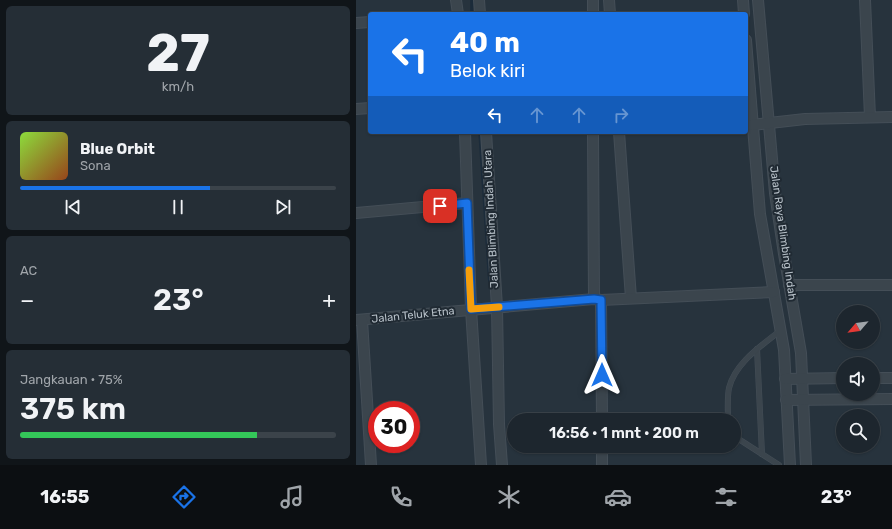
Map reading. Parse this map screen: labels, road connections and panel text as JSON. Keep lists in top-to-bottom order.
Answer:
{
  "streets": {
    "street": ["Jalan Blimbing Indah Utara", "Jalan Raya Blimbing Indah", "Jalan Teluk Etna"]
  },
  "crossings": [
    ["Jalan Blimbing Indah Utara", "Jalan Teluk Etna"],
    ["Jalan Raya Blimbing Indah", "Jalan Teluk Etna"]
  ],
  "north": "bottom left",
  "page": {
    "tile": [
      ["27", "km/h"],
      "AC",
      ["Jangkauan · 75%", "375 km"]
    ],
    "turn": ["40 m", "Belok kiri"],
    "song": ["Blue Orbit", "Sona"],
    "heat": ["−", "23°", "+"],
    "limit": "30",
    "trip": "16:56 · 1 mnt · 200 m",
    "tabs": ["16:55", "23°"]
  }
}
